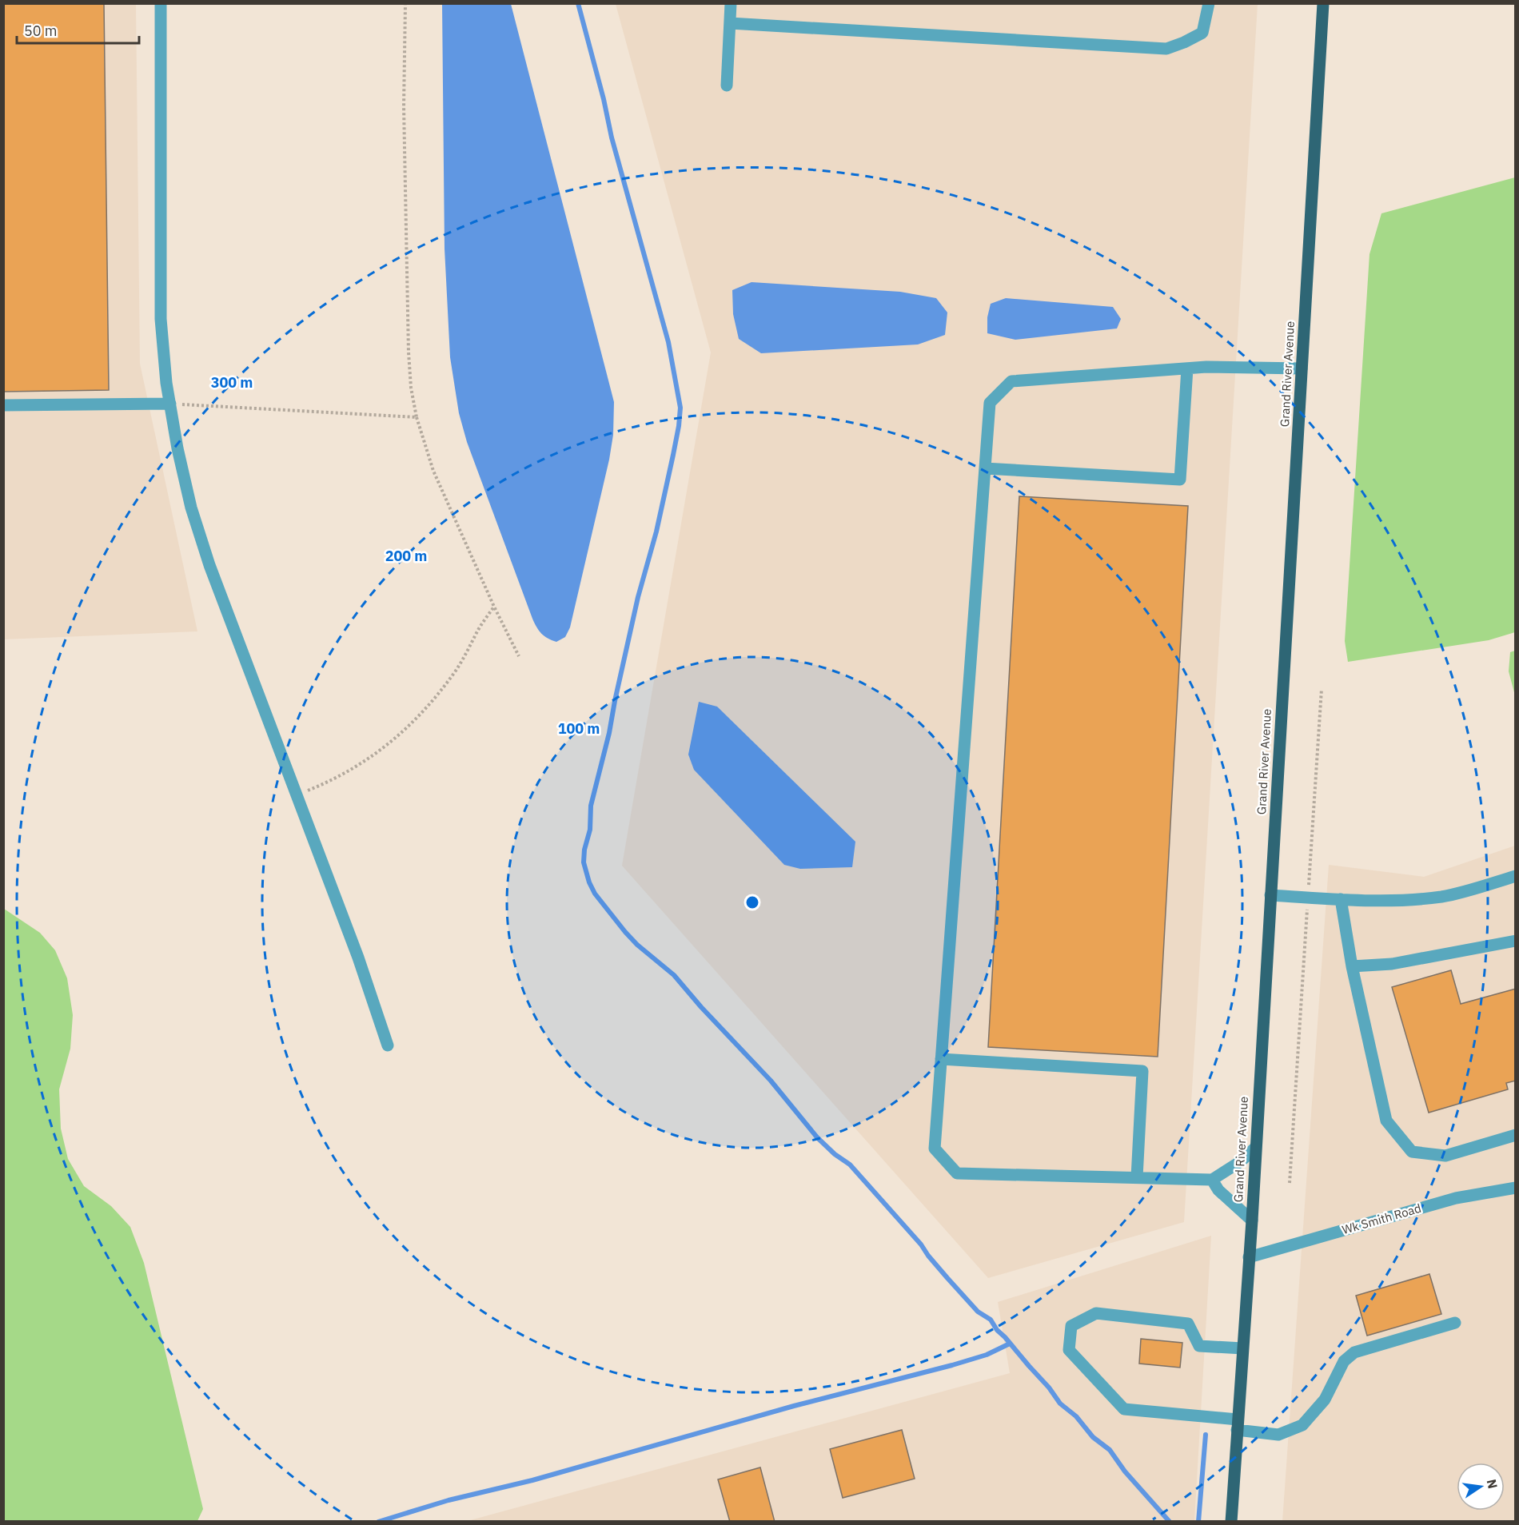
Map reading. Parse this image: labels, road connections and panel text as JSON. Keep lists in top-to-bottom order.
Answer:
{
  "streets": {
    "main road": ["Grand River Avenue"],
    "street": ["Wk Smith Road"]
  },
  "crossings": [
    ["Grand River Avenue", "Wk Smith Road"]
  ],
  "scale_bar": "50 m",
  "north": "right",
  "rings": ["300 m", "200 m", "100 m"]
}
